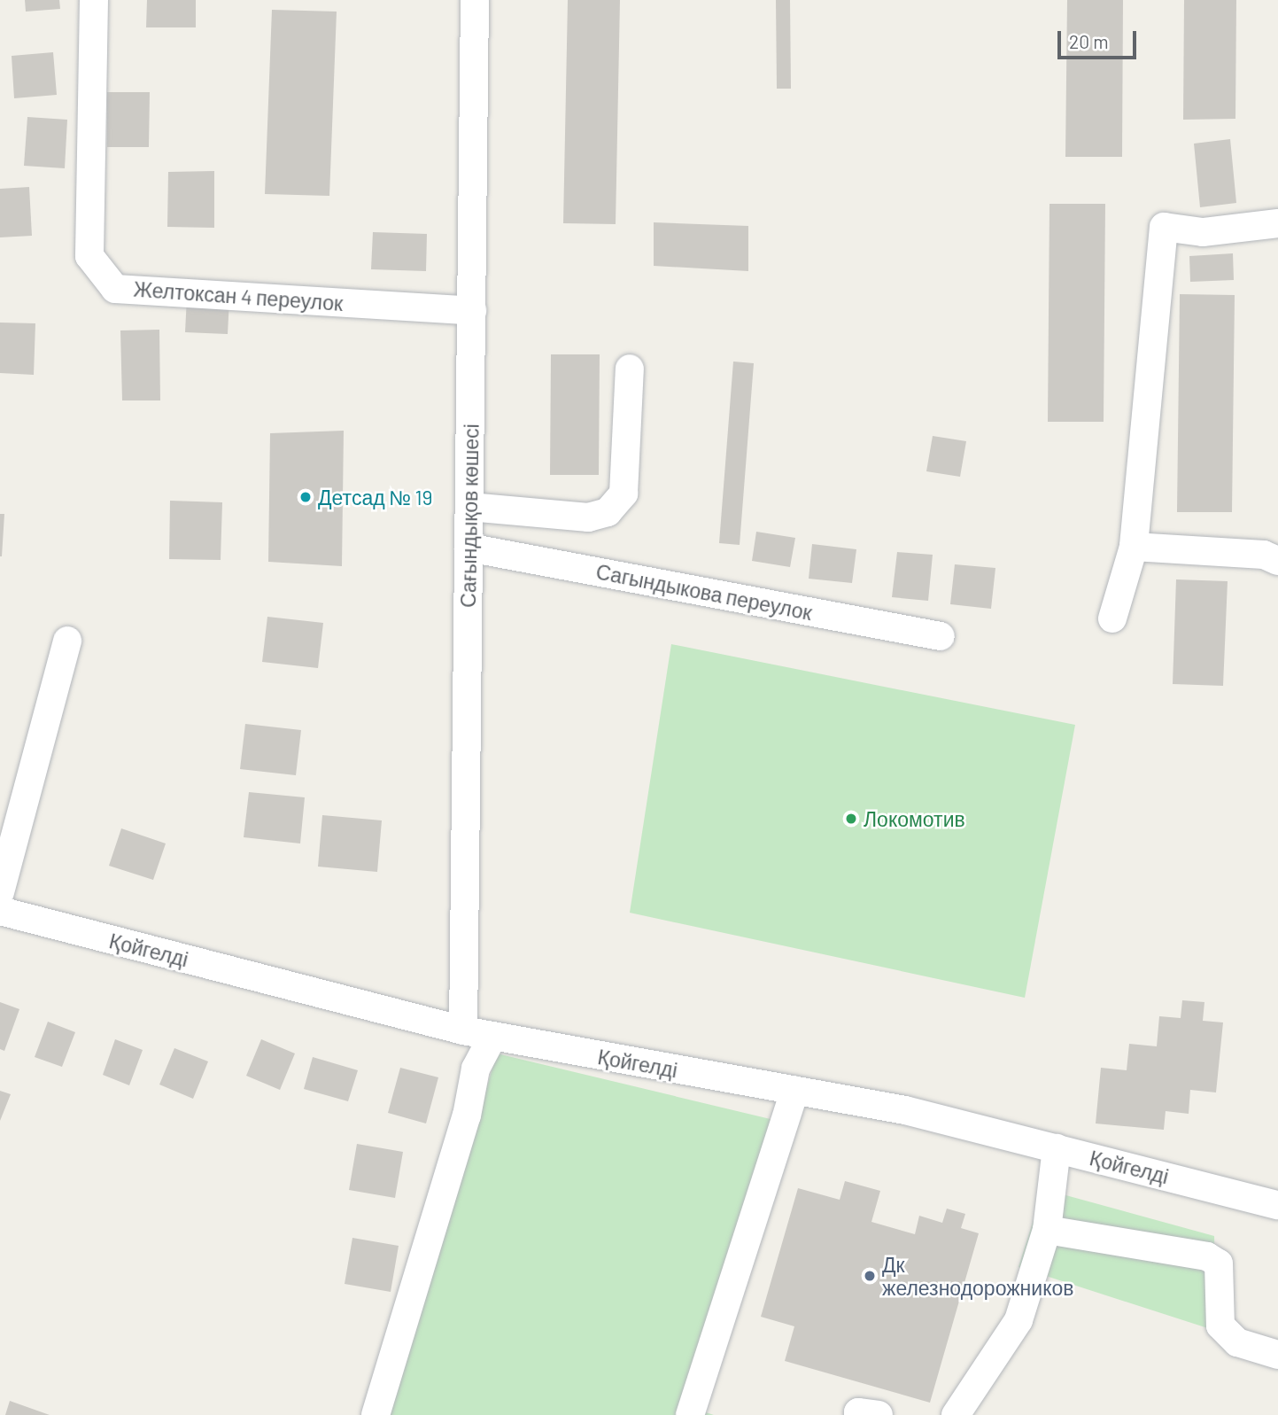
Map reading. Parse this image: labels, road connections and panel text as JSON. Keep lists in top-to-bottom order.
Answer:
{
  "streets": {
    "street": [
      "Желтоксан 4 переулок",
      "Сағындықов көшесі",
      "Сагындыкова переулок",
      "Қойгелді"
    ]
  },
  "crossings": [
    ["Желтоксан 4 переулок", "Сағындықов көшесі"],
    ["Сағындықов көшесі", "Сагындыкова переулок"],
    ["Сағындықов көшесі", "Қойгелді"]
  ],
  "places": ["Детсад № 19", "Локомотив", "Дк железнодорожников"],
  "scale_bar": "20 m"
}
